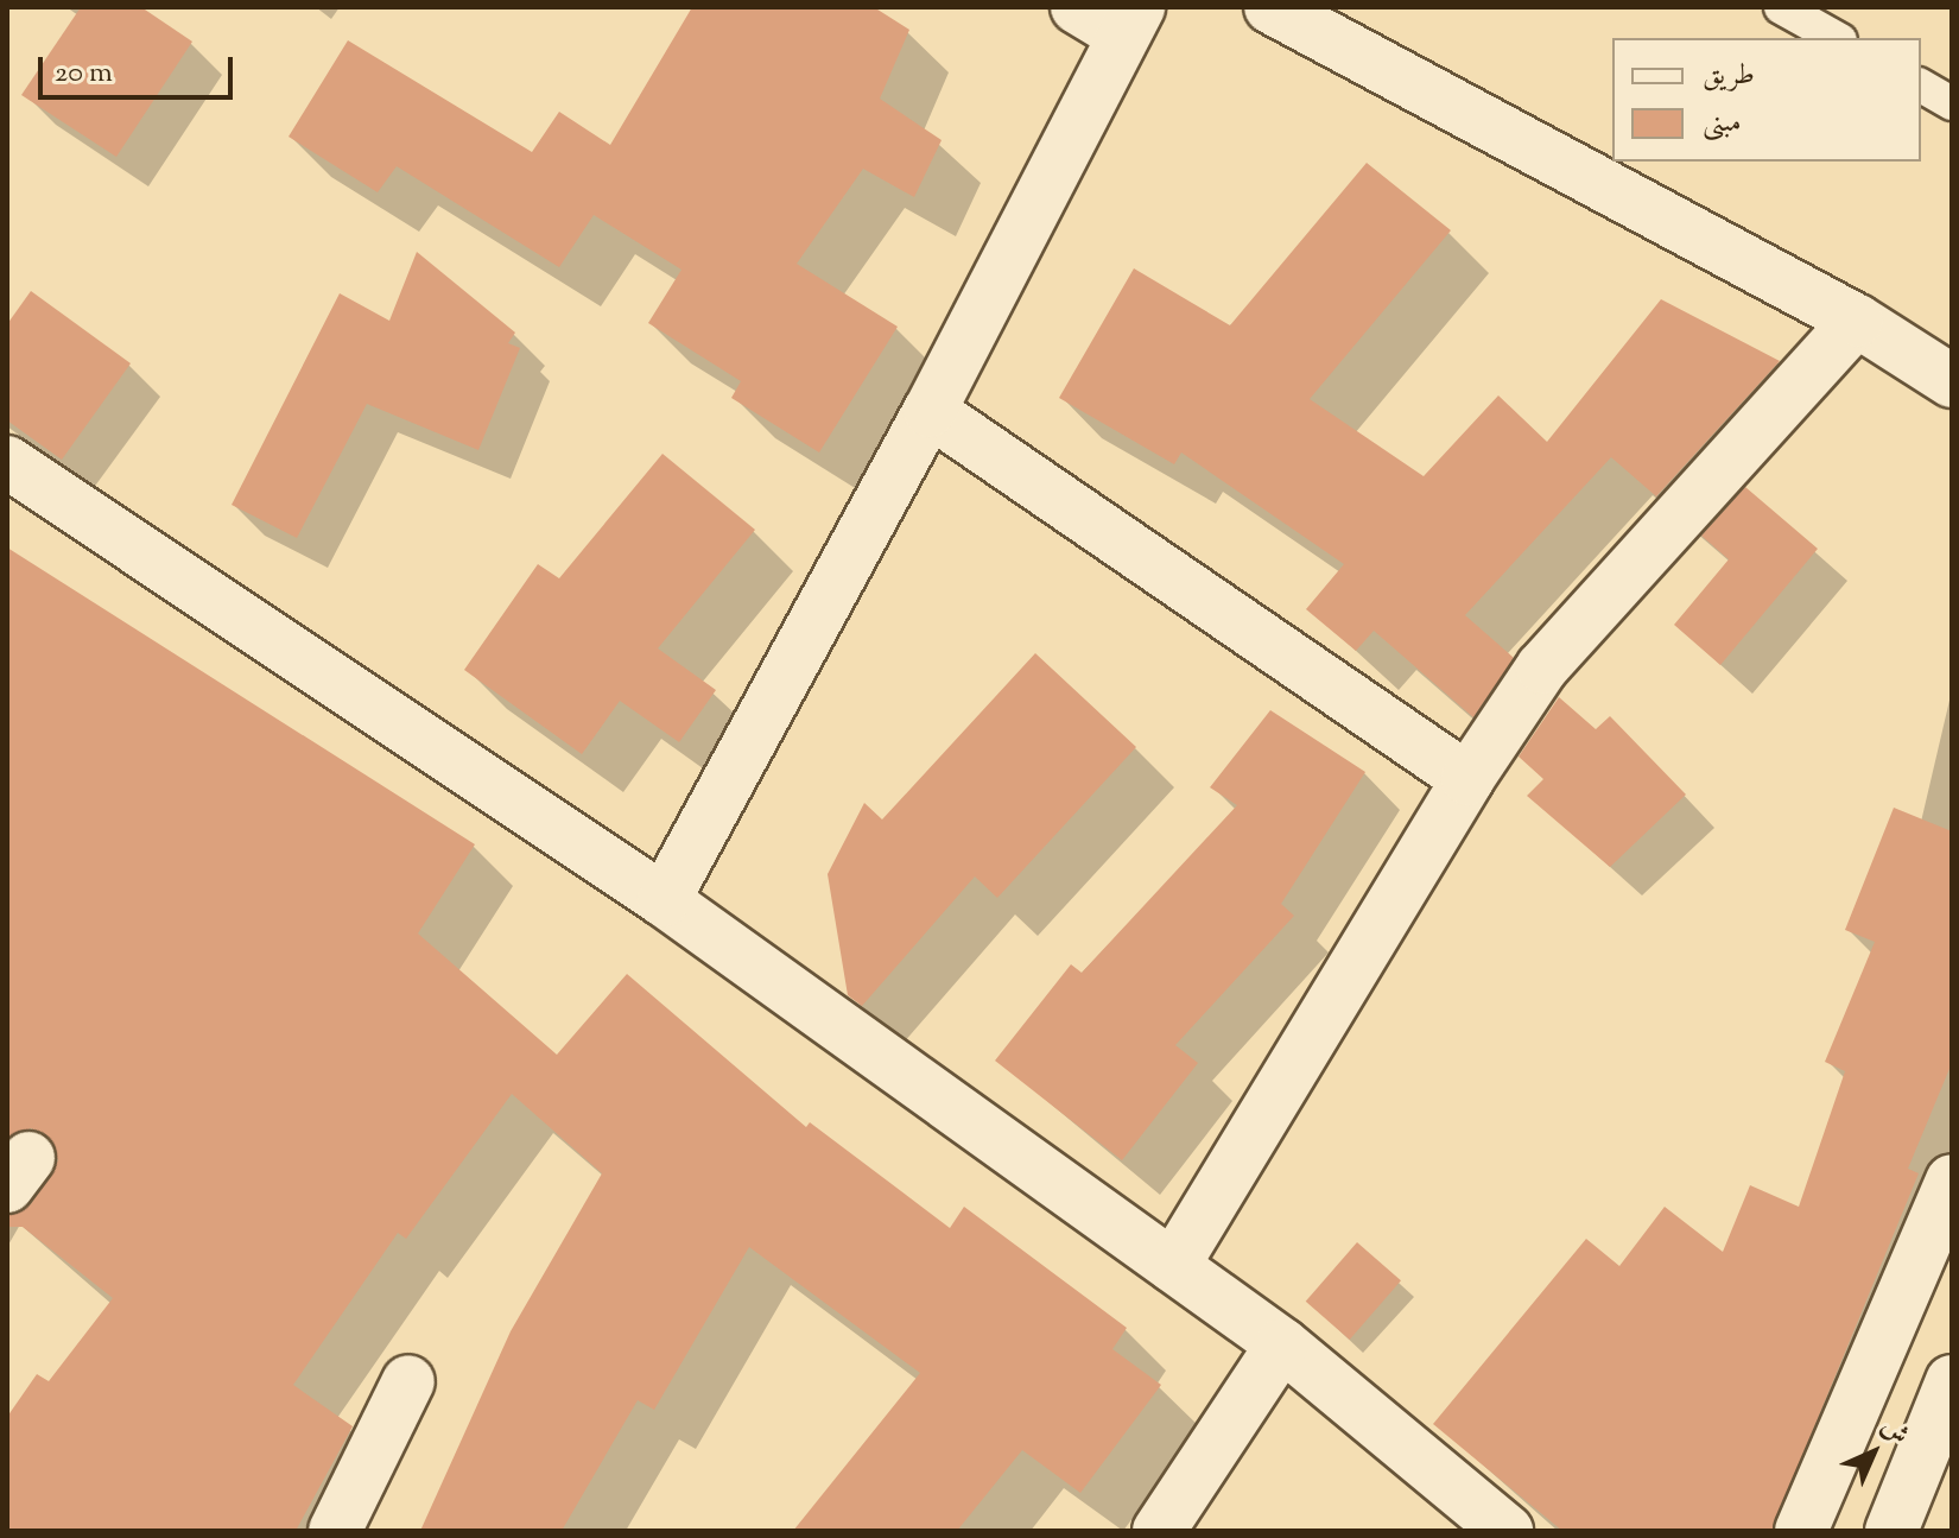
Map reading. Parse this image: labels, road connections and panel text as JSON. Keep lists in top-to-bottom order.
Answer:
{
  "legend": ["طريق", "مبنى"],
  "scale_bar": "20 m",
  "north": "top right"
}
